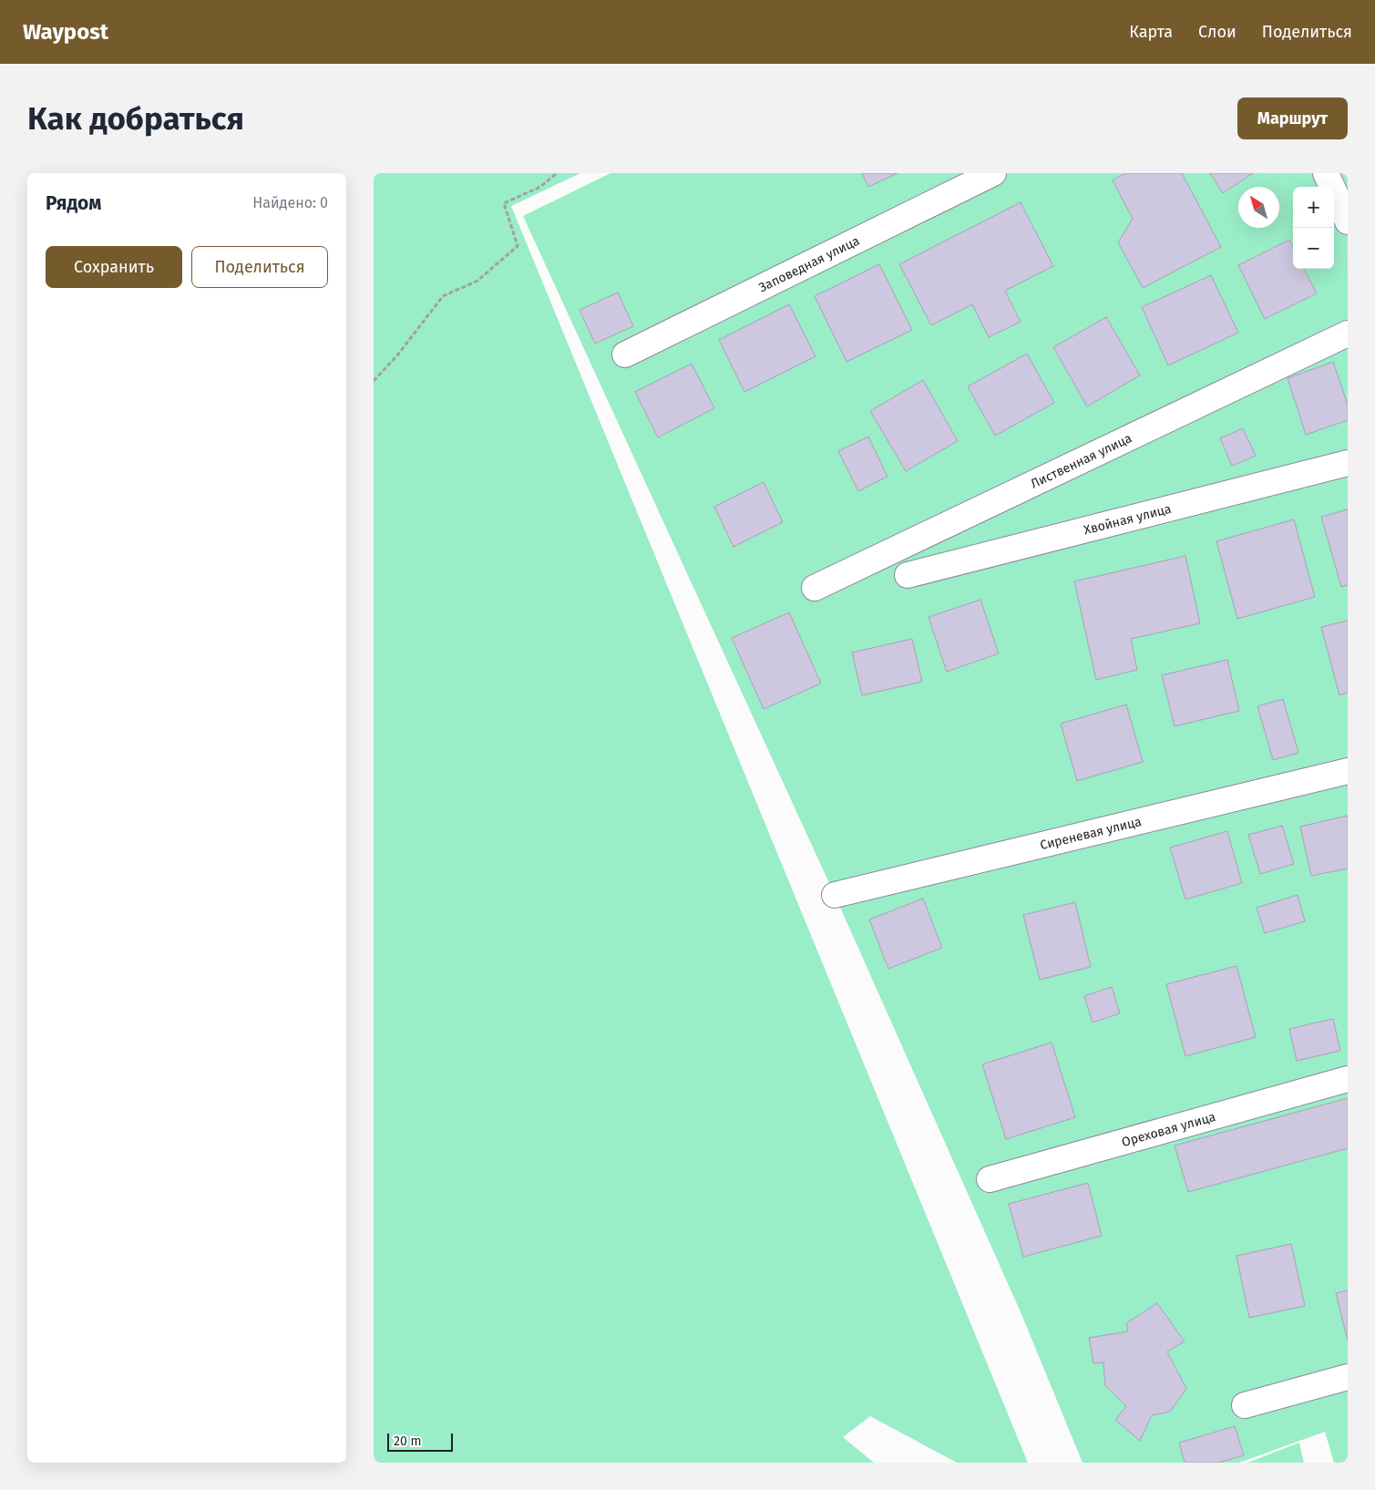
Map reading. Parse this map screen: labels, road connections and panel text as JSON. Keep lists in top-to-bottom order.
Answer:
{
  "streets": {
    "street": [
      "Заповедная улица",
      "Лиственная улица",
      "Хвойная улица",
      "Сиреневая улица",
      "Ореховая улица"
    ]
  },
  "scale_bar": "20 m",
  "north": "top left",
  "page": {
    "header": "Waypost",
    "nav": ["Карта", "Слои", "Поделиться"],
    "buttons": [
      "Маршрут",
      ["Сохранить", "Поделиться"]
    ],
    "title": "Как добраться",
    "heading": ["Рядом", "Найдено: 0"],
    "map_buttons": ["+", "−"],
    "scale": "20 m"
  }
}
